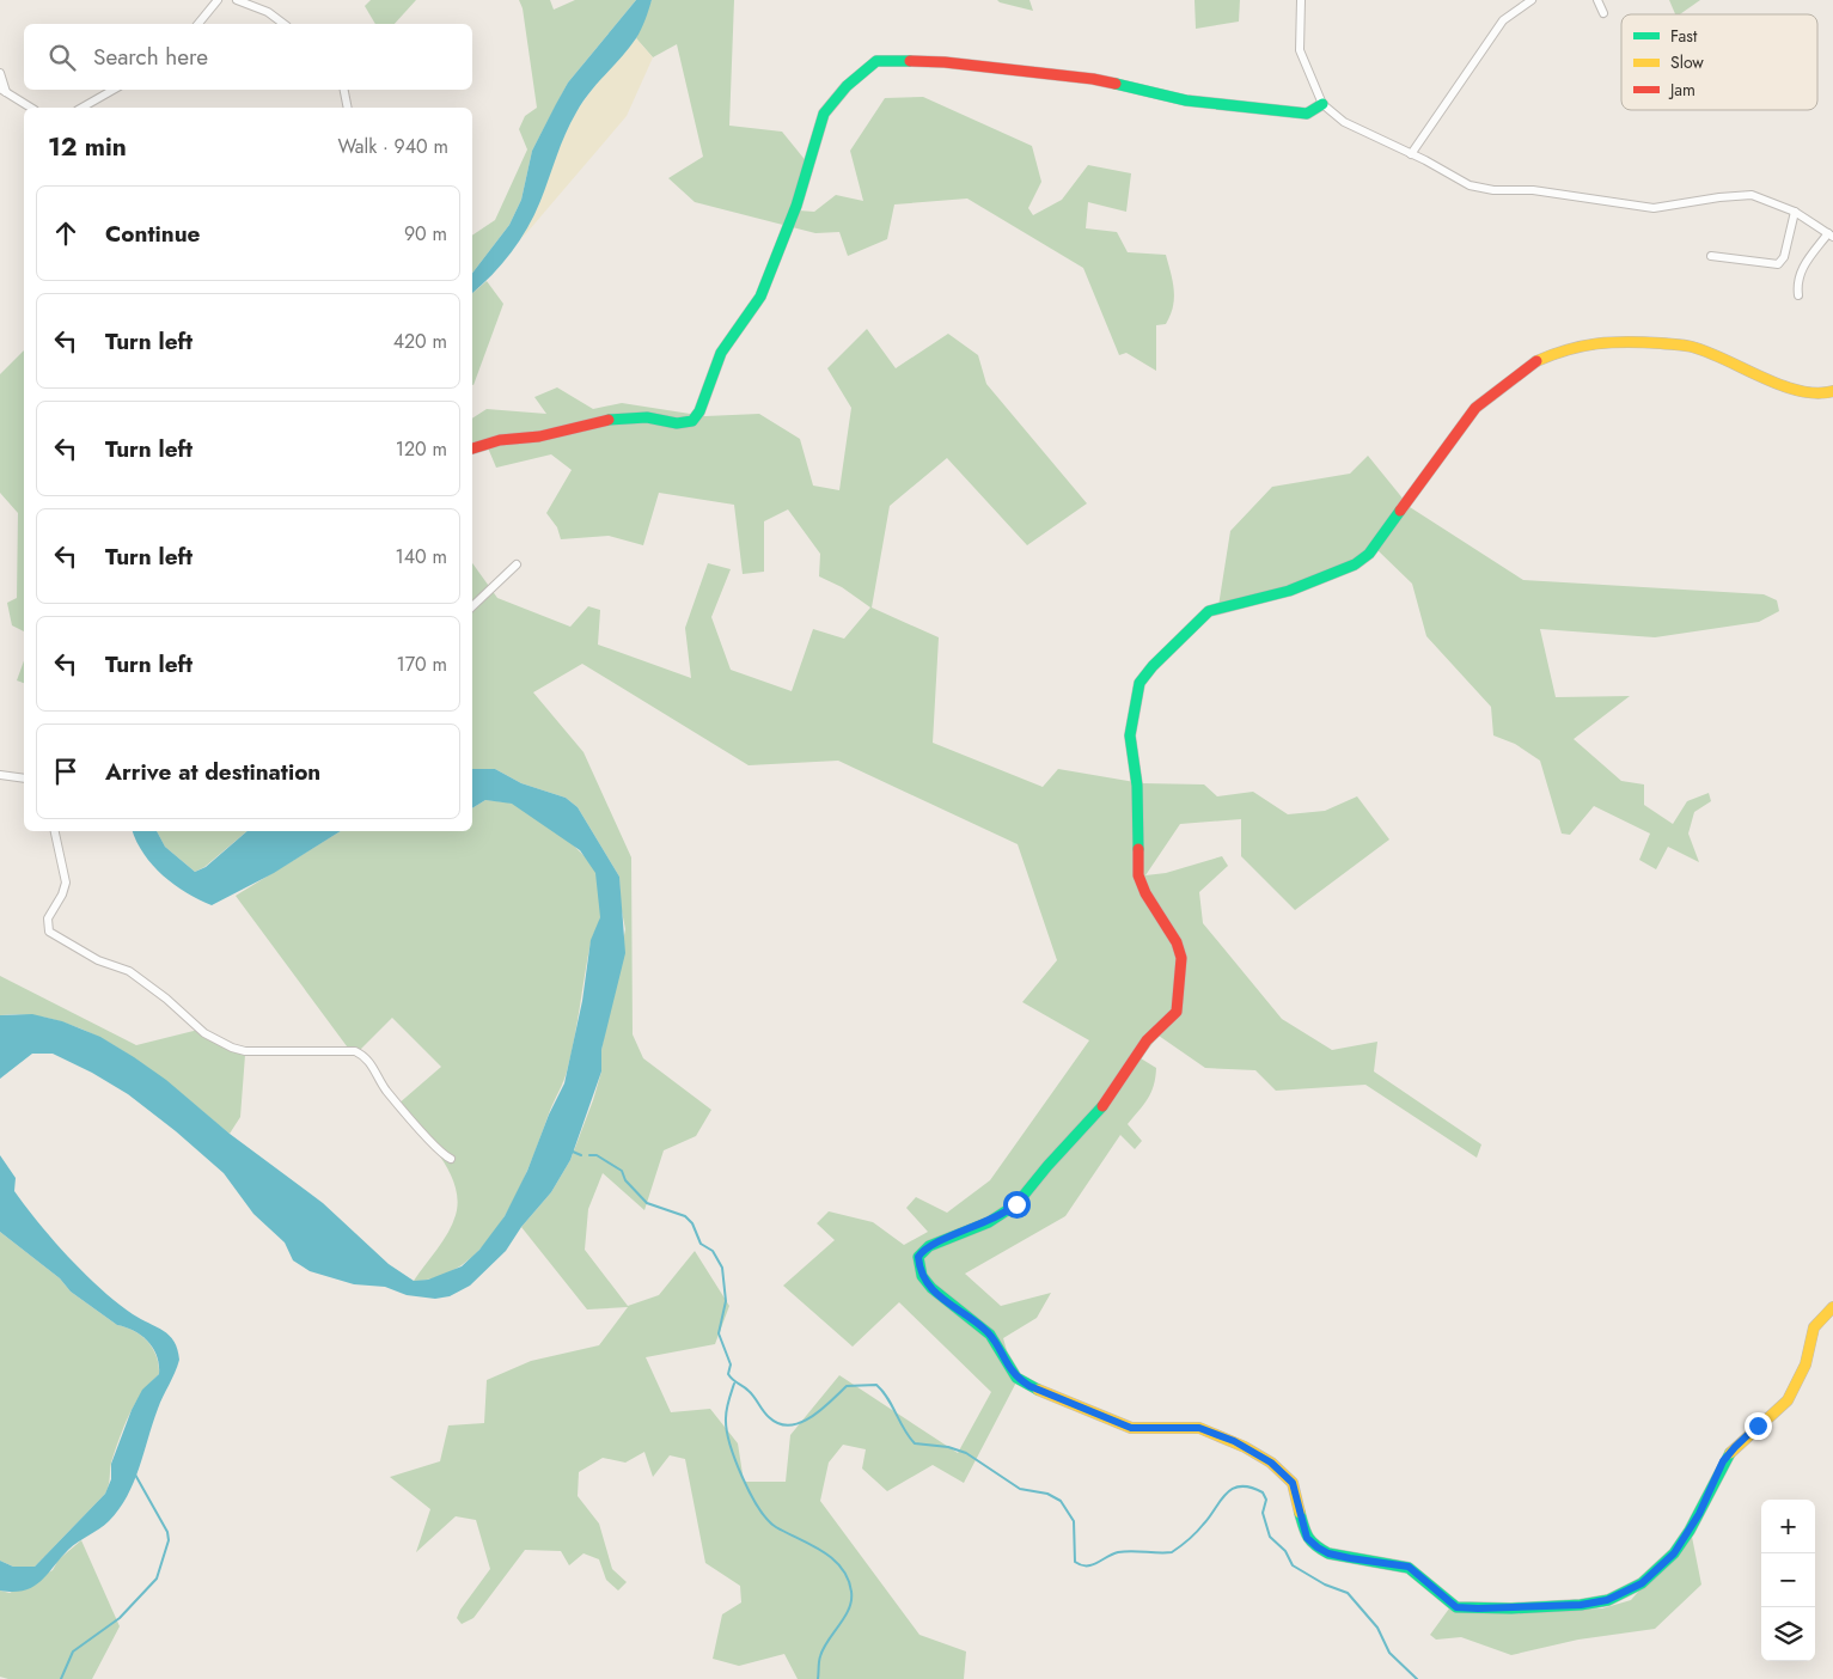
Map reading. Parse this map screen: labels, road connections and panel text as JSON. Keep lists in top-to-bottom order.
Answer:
{
  "legend": ["Fast", "Slow", "Jam"],
  "page": {
    "search": "Search here",
    "heading": ["12 min", "Walk · 940 m"],
    "list": [
      ["Continue", "90 m"],
      ["Turn left", "420 m"],
      ["Turn left", "120 m"],
      ["Turn left", "140 m"],
      ["Turn left", "170 m"],
      "Arrive at destination"
    ],
    "map_buttons": ["+", "−"]
  }
}
